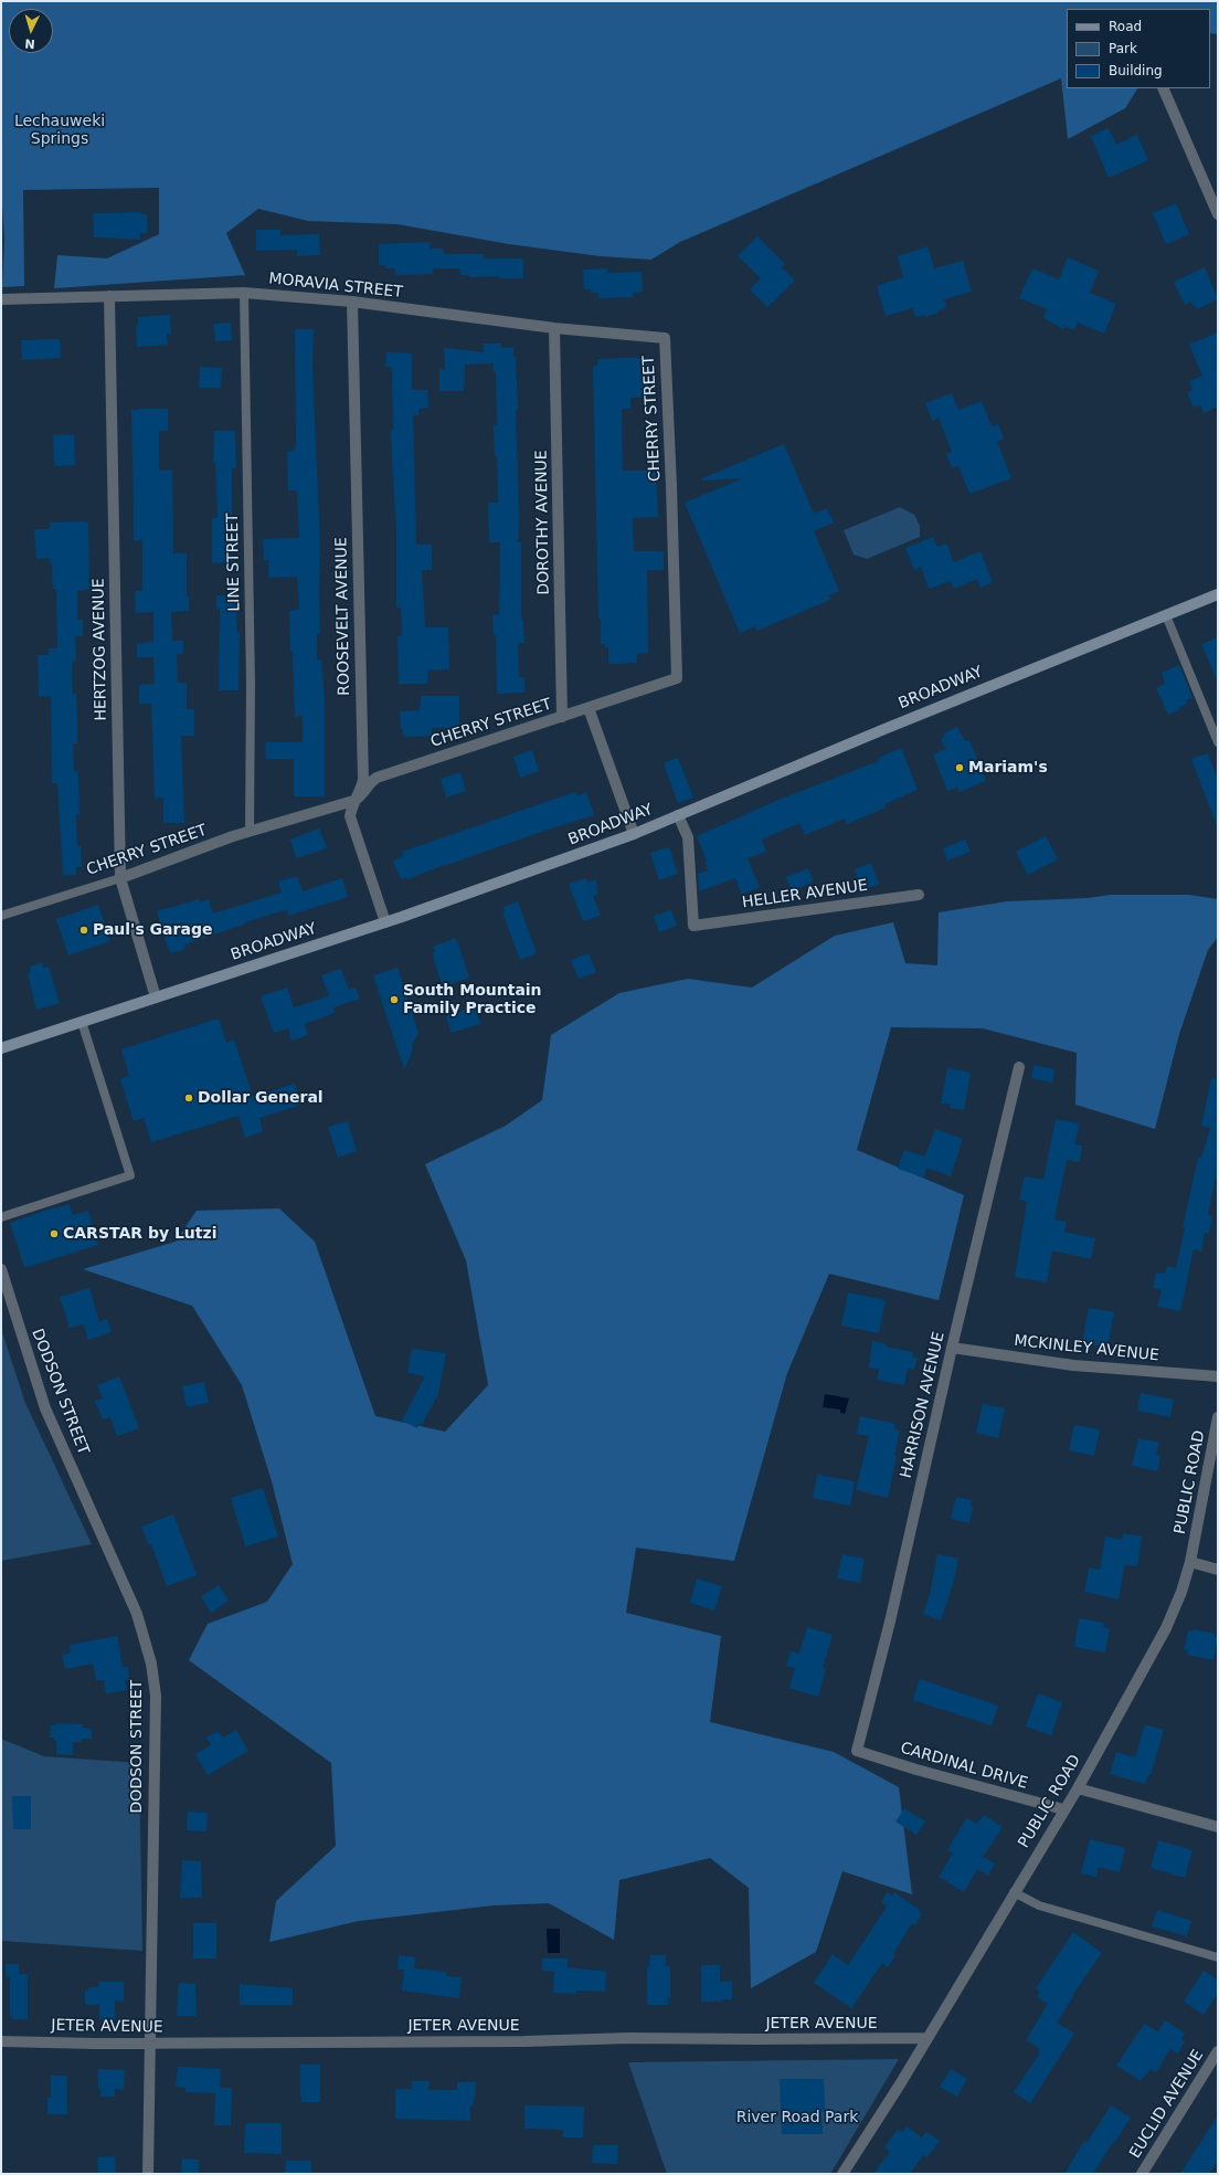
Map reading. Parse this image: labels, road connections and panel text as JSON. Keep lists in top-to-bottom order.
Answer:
{
  "streets": {
    "main road": ["BROADWAY"],
    "street": [
      "MORAVIA STREET",
      "CHERRY STREET",
      "DOROTHY AVENUE",
      "ROOSEVELT AVENUE",
      "HERTZOG AVENUE",
      "HELLER AVENUE",
      "MCKINLEY AVENUE",
      "DODSON STREET",
      "HARRISON AVENUE",
      "PUBLIC ROAD",
      "CARDINAL DRIVE",
      "JETER AVENUE",
      "EUCLID AVENUE"
    ],
    "lane": ["LINE STREET"]
  },
  "crossings": [
    ["MORAVIA STREET", "CHERRY STREET"],
    ["MORAVIA STREET", "DOROTHY AVENUE"],
    ["MORAVIA STREET", "LINE STREET"],
    ["MORAVIA STREET", "ROOSEVELT AVENUE"],
    ["MORAVIA STREET", "HERTZOG AVENUE"],
    ["CHERRY STREET", "DOROTHY AVENUE"],
    ["CHERRY STREET", "LINE STREET"],
    ["CHERRY STREET", "ROOSEVELT AVENUE"],
    ["CHERRY STREET", "HERTZOG AVENUE"],
    ["ROOSEVELT AVENUE", "BROADWAY"],
    ["HERTZOG AVENUE", "BROADWAY"],
    ["BROADWAY", "HELLER AVENUE"],
    ["MCKINLEY AVENUE", "HARRISON AVENUE"],
    ["DODSON STREET", "JETER AVENUE"],
    ["HARRISON AVENUE", "CARDINAL DRIVE"],
    ["PUBLIC ROAD", "CARDINAL DRIVE"],
    ["PUBLIC ROAD", "JETER AVENUE"]
  ],
  "parks": ["Lechauweki Springs", "River Road Park"],
  "places": [
    "Mariam's",
    "Paul's Garage",
    "South Mountain Family Practice",
    "Dollar General",
    "CARSTAR by Lutzi"
  ],
  "legend": ["Road", "Park", "Building"],
  "north": "bottom"
}
